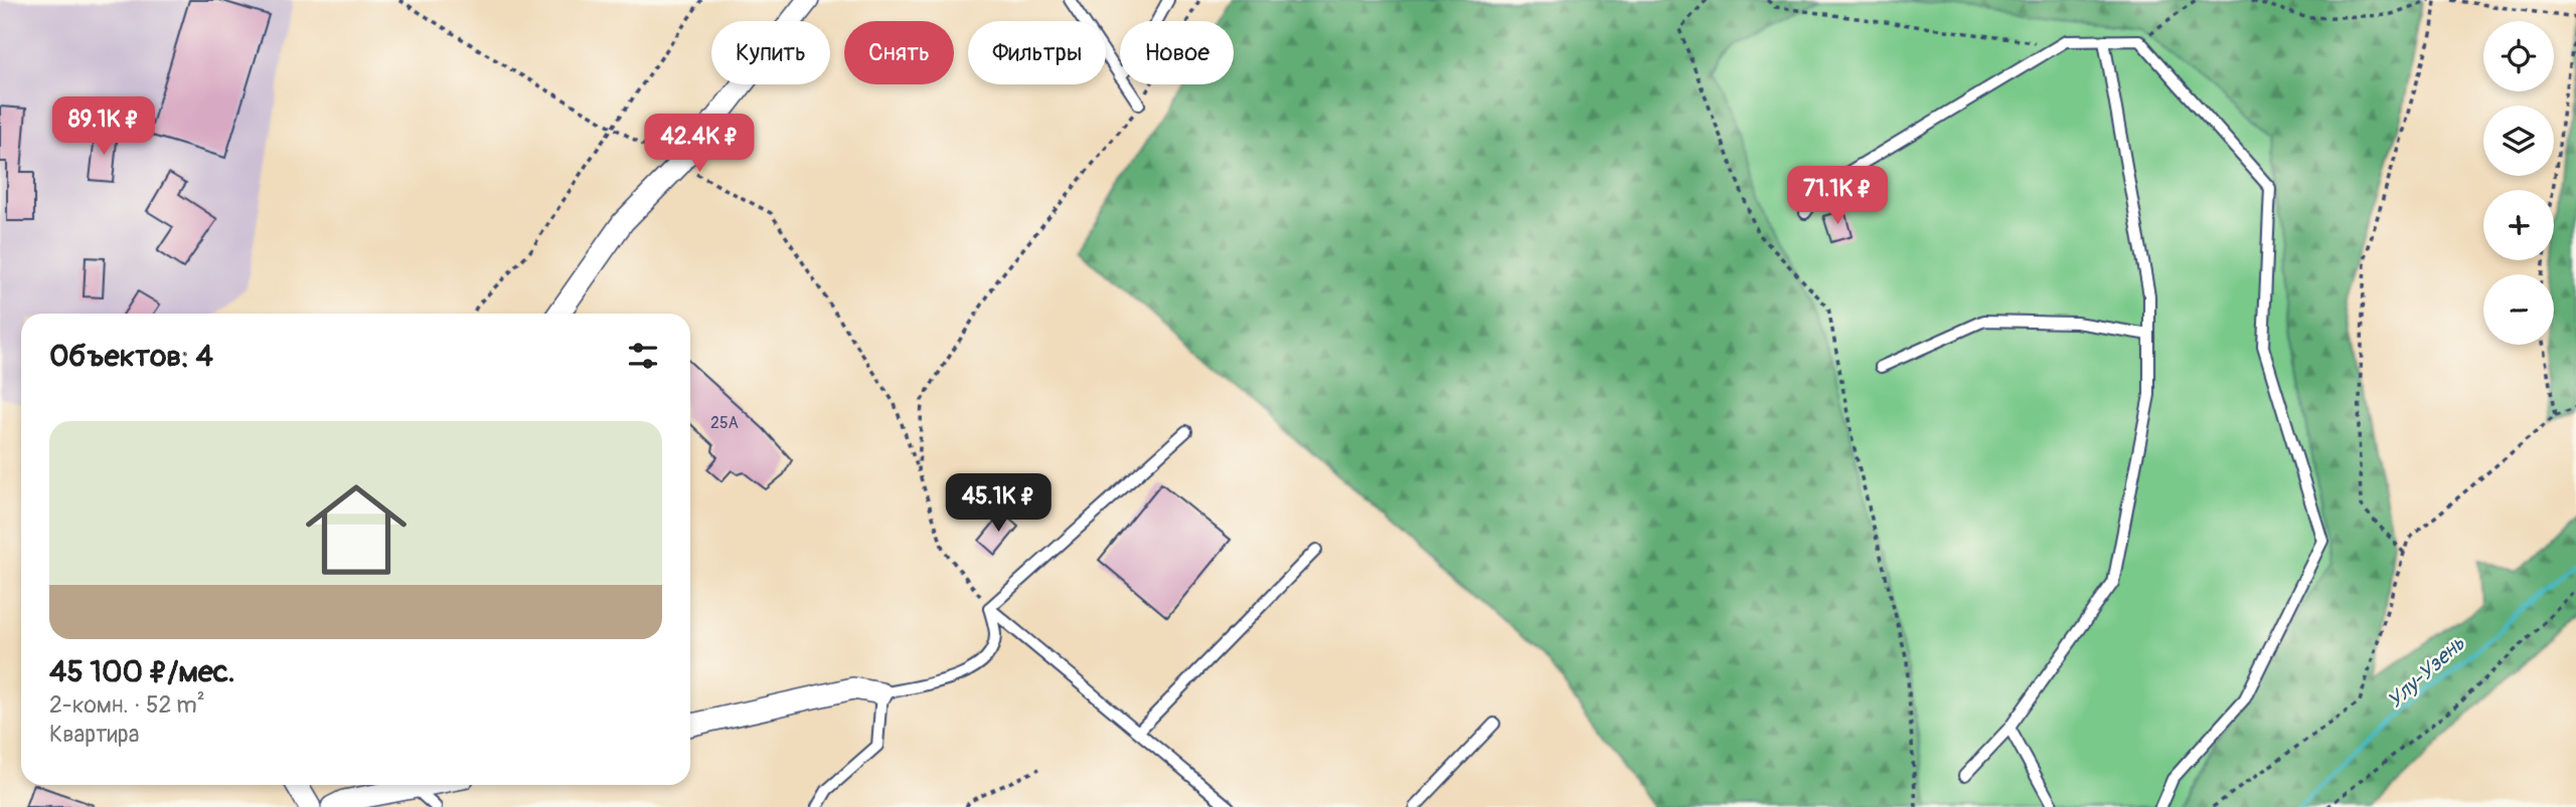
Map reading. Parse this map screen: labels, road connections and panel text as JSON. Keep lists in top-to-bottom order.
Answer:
{
  "water": ["Улу-Узень"],
  "house_numbers": ["25А"],
  "page": {
    "map_buttons": ["+", "−"],
    "chip": [
      "Купить",
      "Снять",
      "Фильтры",
      "Новое"
    ],
    "price": [
      "89.1K ₽",
      "42.4K ₽",
      "71.1K ₽",
      "45.1K ₽"
    ],
    "heading": "Объектов: 4",
    "list": [
      {
        "name": "45 100 ₽/мес.",
        "note": "2-комн. · 52 m² · Квартира"
      }
    ]
  }
}
